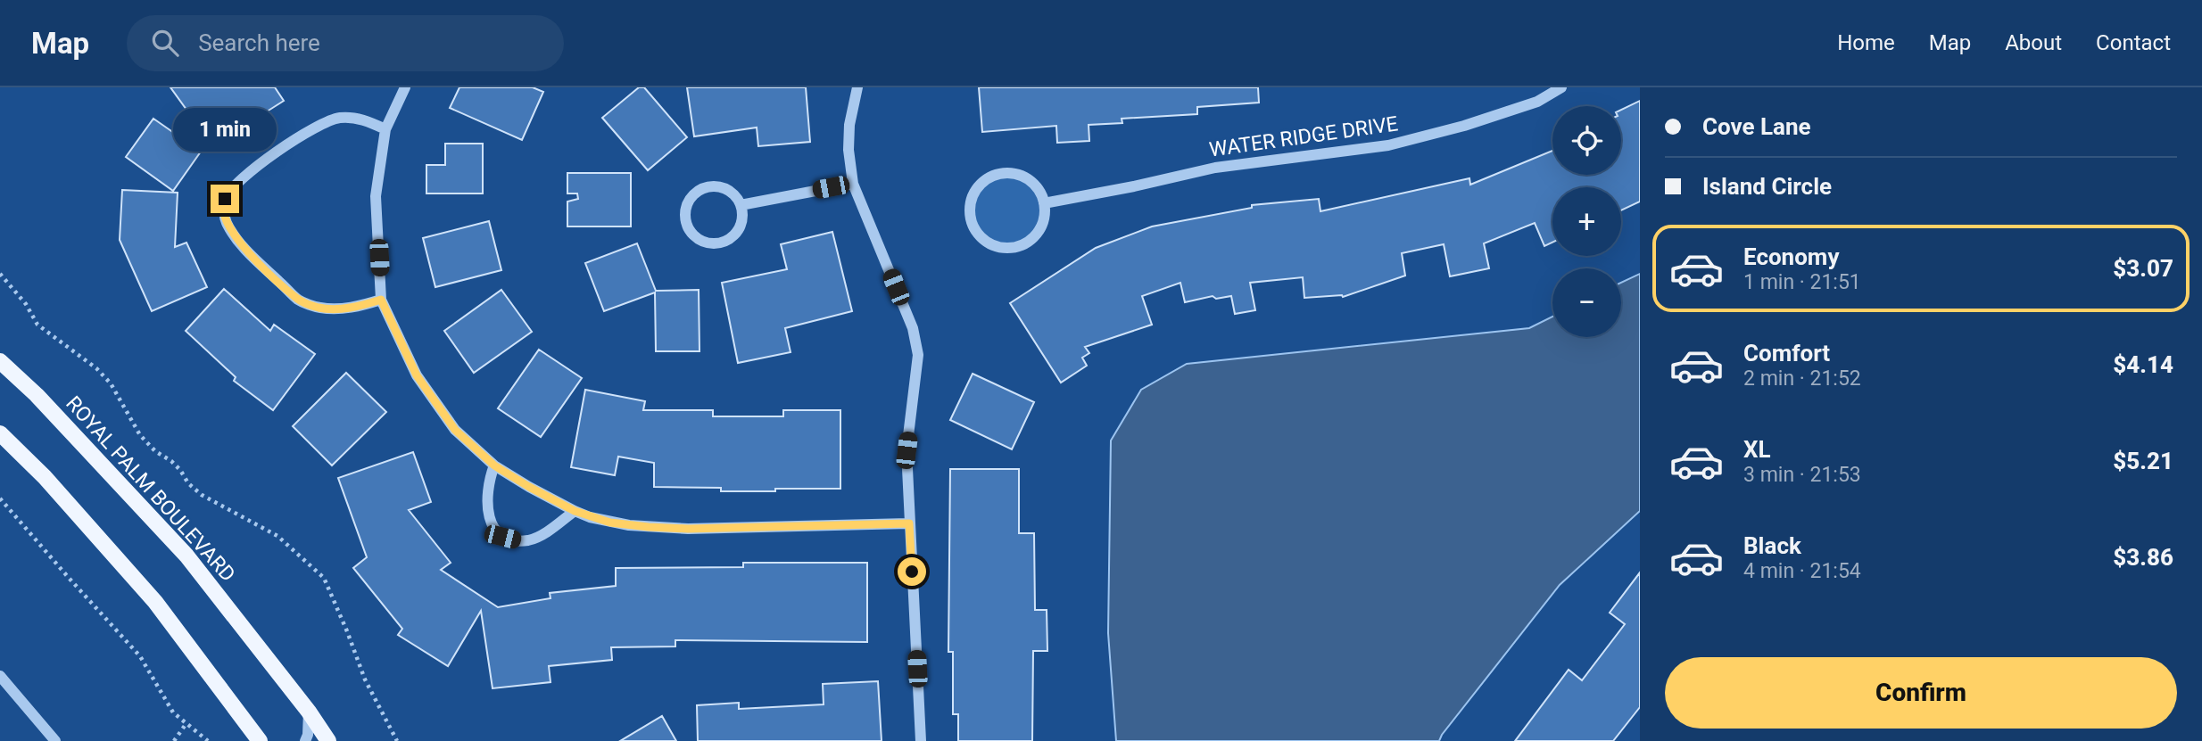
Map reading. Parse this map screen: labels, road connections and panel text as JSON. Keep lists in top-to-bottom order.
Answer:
{
  "streets": {
    "main road": ["ROYAL PALM BOULEVARD"],
    "street": ["WATER RIDGE DRIVE"]
  },
  "page": {
    "header": "Map",
    "search": "Search here",
    "nav": [
      "Home",
      "Map",
      "About",
      "Contact"
    ],
    "banner": ["Cove Lane", "Island Circle"],
    "map_buttons": ["+", "−"],
    "bubble": "1 min",
    "list": [
      {
        "name": "Economy",
        "note": "1 min · 21:51",
        "value": "$3.07"
      },
      {
        "name": "Comfort",
        "note": "2 min · 21:52",
        "value": "$4.14"
      },
      {
        "name": "XL",
        "note": "3 min · 21:53",
        "value": "$5.21"
      },
      {
        "name": "Black",
        "note": "4 min · 21:54",
        "value": "$3.86"
      }
    ],
    "buttons": "Confirm"
  }
}
